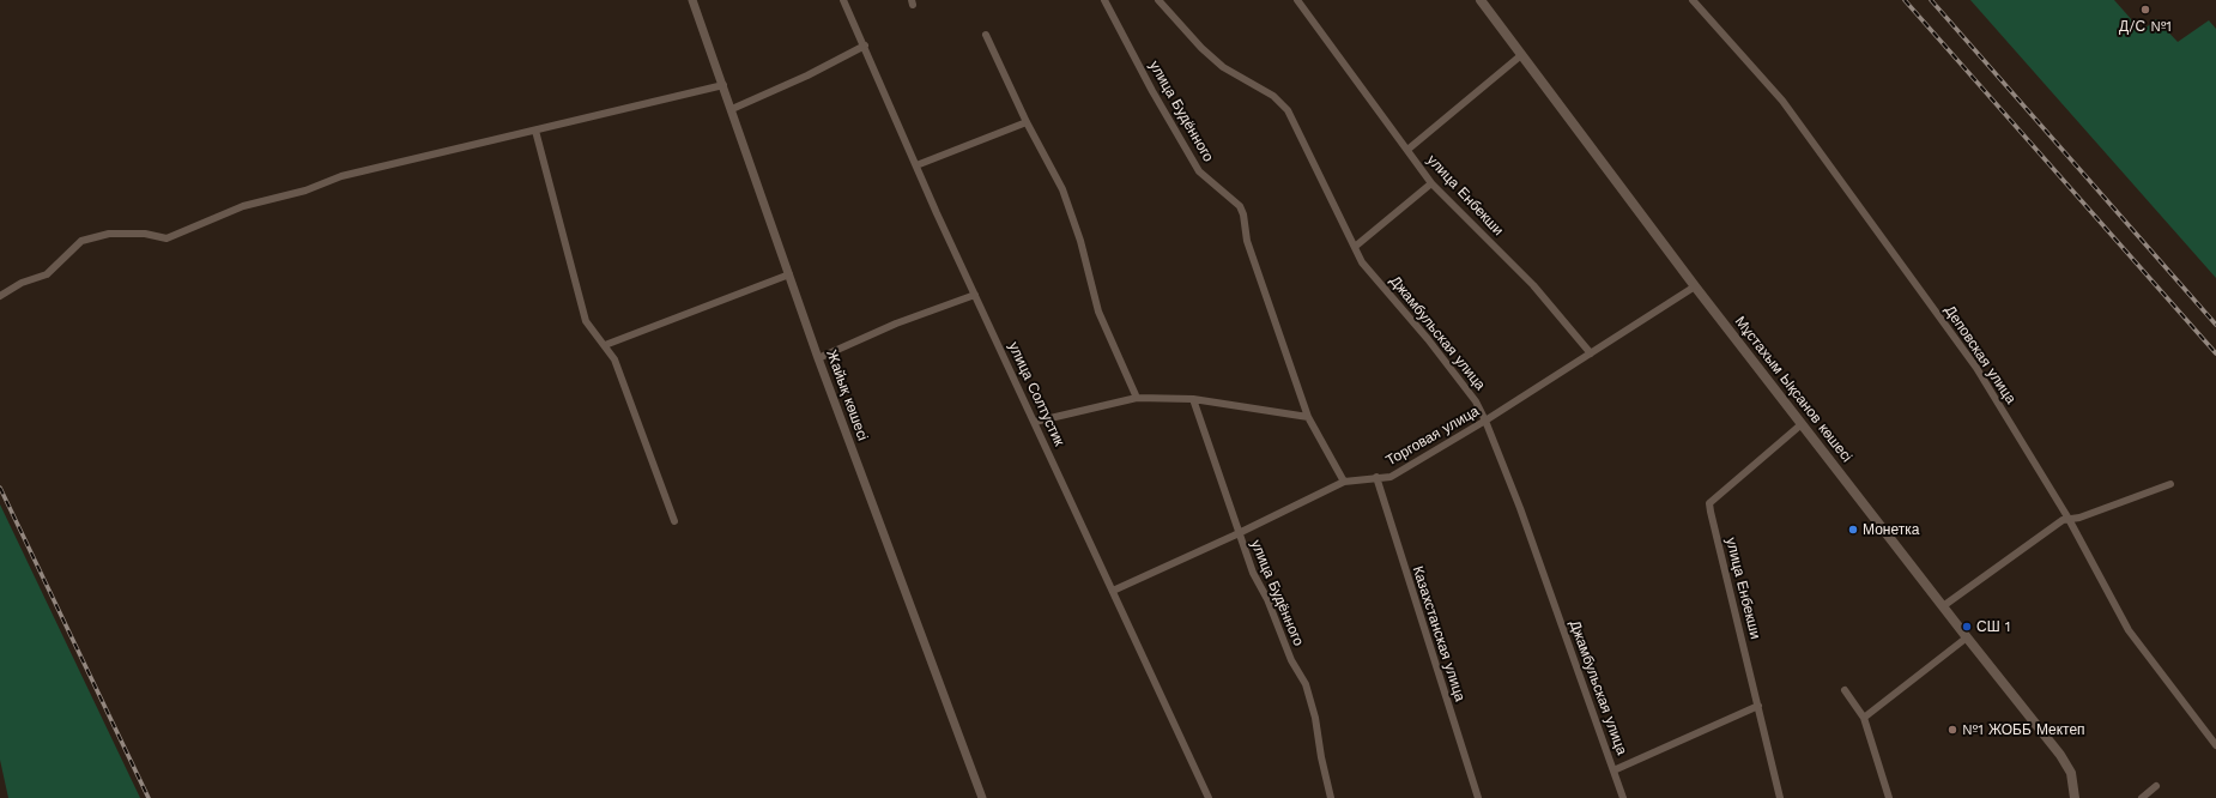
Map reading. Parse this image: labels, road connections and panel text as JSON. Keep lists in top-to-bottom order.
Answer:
{
  "streets": {
    "main road": ["Мұстахым Ықсанов көшесі"],
    "street": [
      "улица Будённого",
      "улица Енбекши",
      "Джамбульская улица",
      "Деповская улица",
      "улица Солтустик",
      "Жайық көшесі",
      "Торговая улица",
      "Казахстанская улица"
    ]
  },
  "crossings": [
    ["улица Будённого", "Торговая улица"],
    ["улица Енбекши", "Мұстахым Ықсанов көшесі"],
    ["улица Енбекши", "Торговая улица"],
    ["Джамбульская улица", "Торговая улица"],
    ["Мұстахым Ықсанов көшесі", "Торговая улица"],
    ["улица Солтустик", "Торговая улица"],
    ["Торговая улица", "Казахстанская улица"]
  ],
  "places": [
    "Д/С №1",
    "Монетка",
    "СШ 1",
    "№1 ЖОББ Мектеп"
  ]
}
